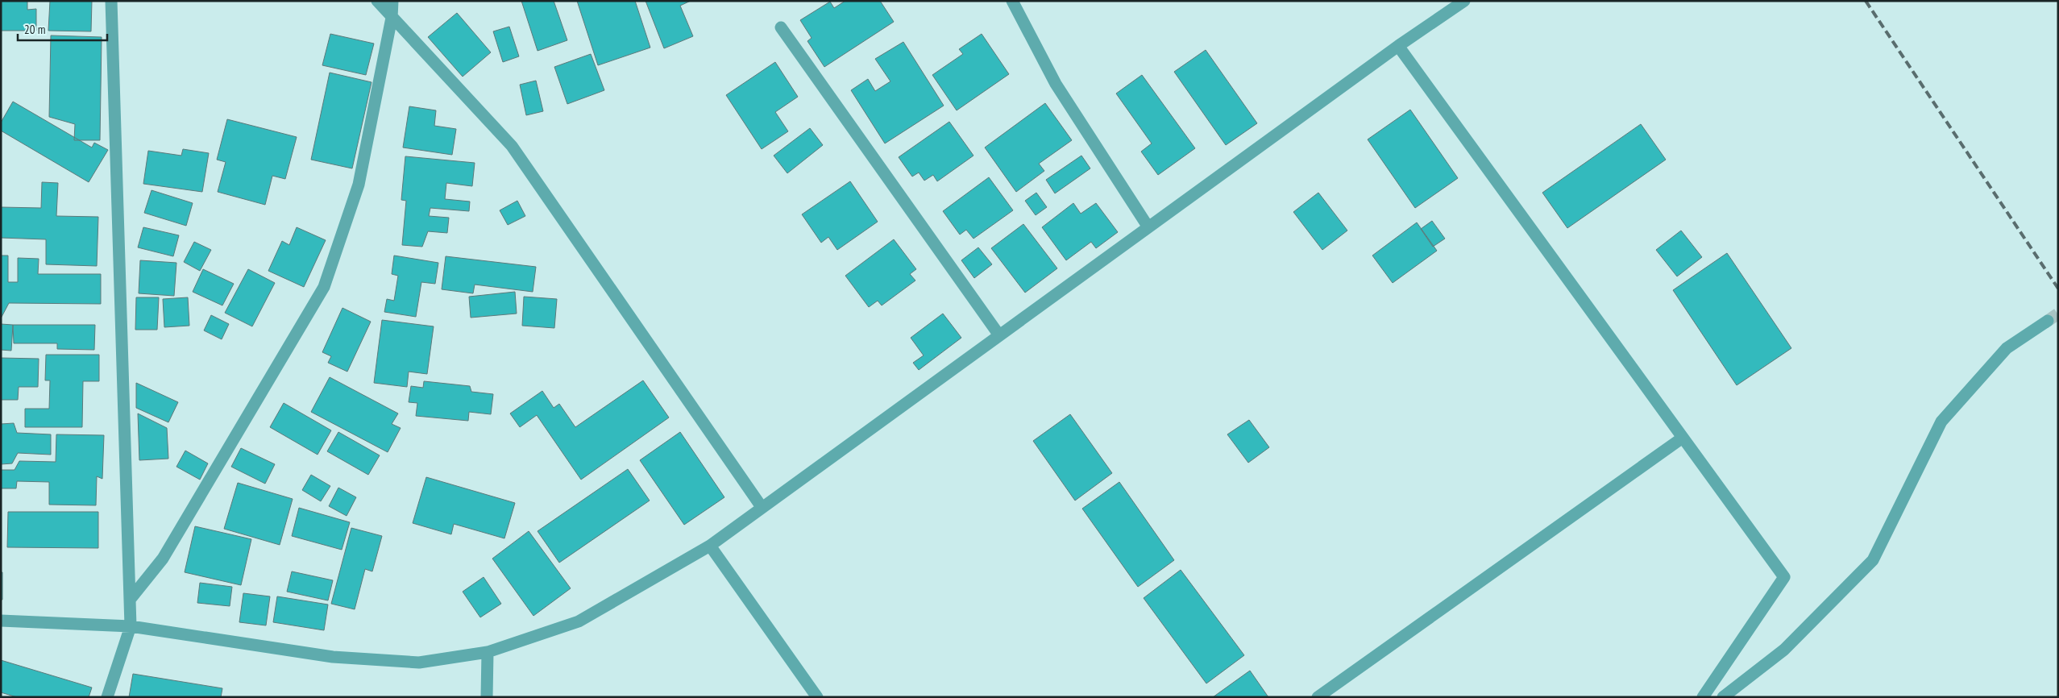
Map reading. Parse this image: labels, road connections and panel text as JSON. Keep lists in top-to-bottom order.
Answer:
{
  "scale_bar": "20 m"
}
